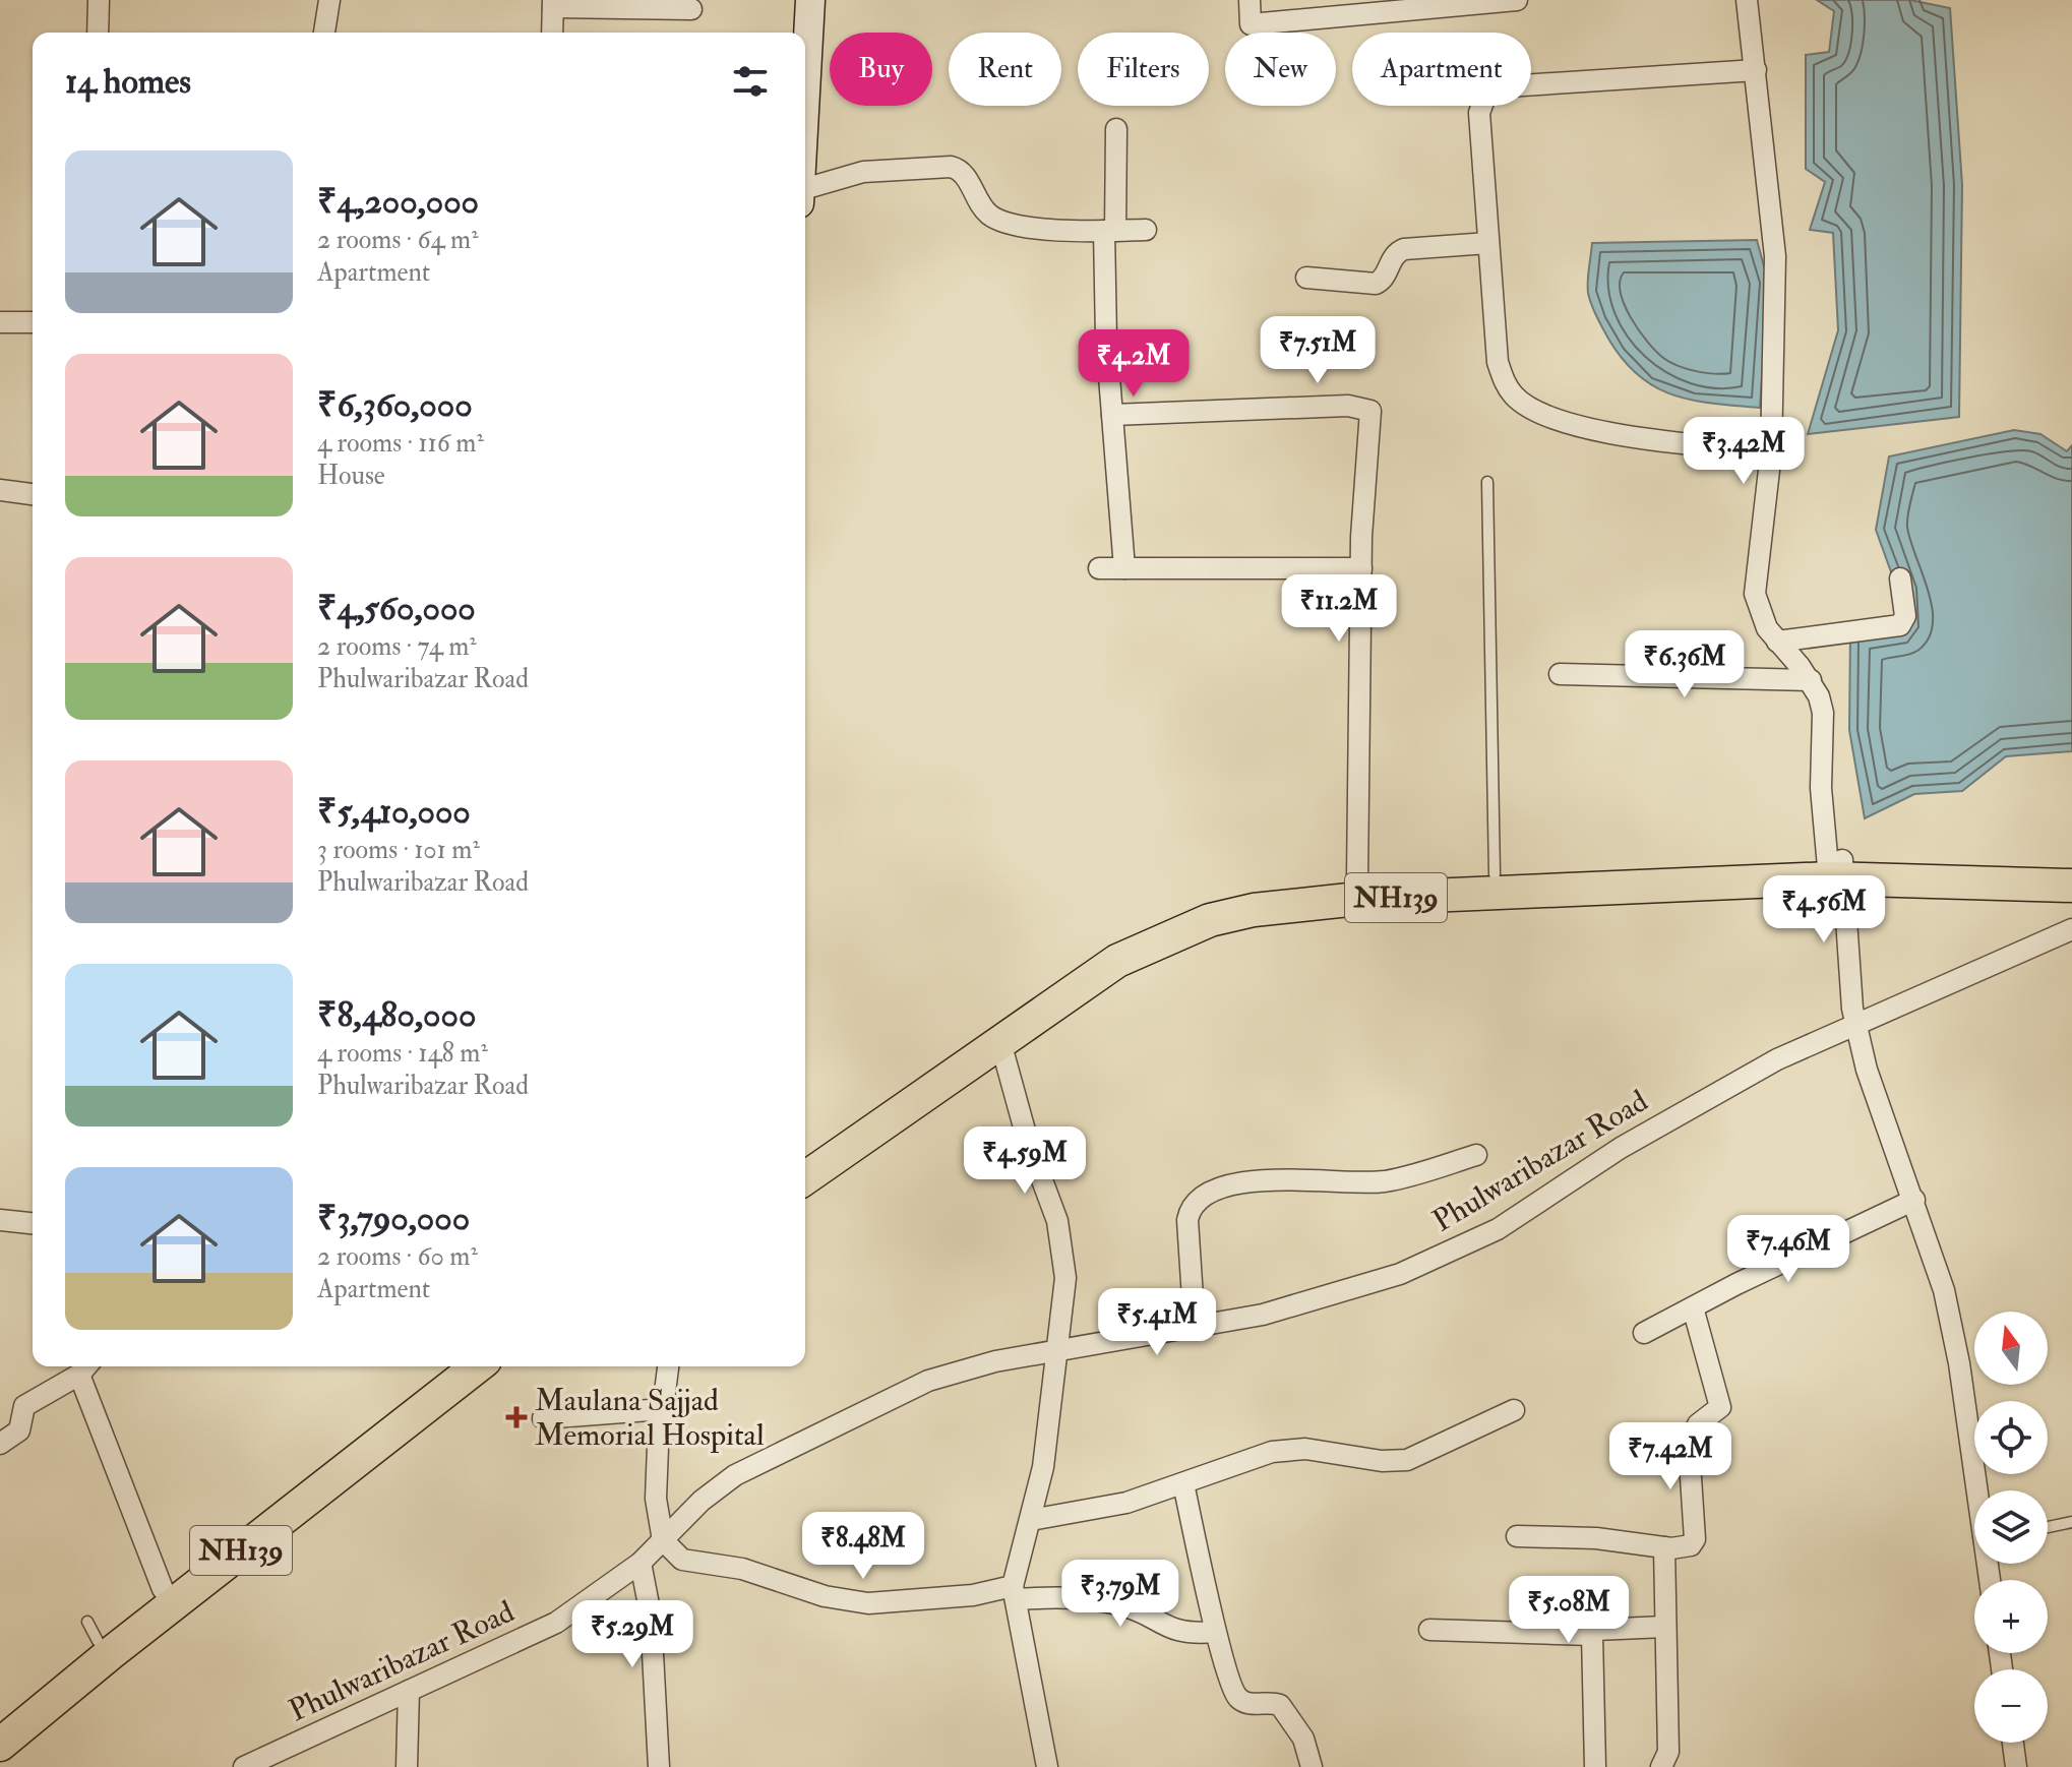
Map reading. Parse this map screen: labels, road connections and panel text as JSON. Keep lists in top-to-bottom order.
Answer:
{
  "streets": {
    "highway": ["NH139"],
    "street": ["Phulwaribazar Road"]
  },
  "places": {
    "health": ["Maulana Sajjad Memorial Hospital"]
  },
  "north": "top",
  "page": {
    "chip": [
      "Buy",
      "Rent",
      "Filters",
      "New",
      "Apartment"
    ],
    "heading": "14 homes",
    "list": [
      {
        "name": "₹4,200,000",
        "note": "2 rooms · 64 m² · Apartment"
      },
      {
        "name": "₹6,360,000",
        "note": "4 rooms · 116 m² · House"
      },
      {
        "name": "₹4,560,000",
        "note": "2 rooms · 74 m² · Phulwaribazar Road"
      },
      {
        "name": "₹5,410,000",
        "note": "3 rooms · 101 m² · Phulwaribazar Road"
      },
      {
        "name": "₹8,480,000",
        "note": "4 rooms · 148 m² · Phulwaribazar Road"
      },
      {
        "name": "₹3,790,000",
        "note": "2 rooms · 60 m² · Apartment"
      }
    ],
    "price": [
      "₹7.51M",
      "₹4.2M",
      "₹3.42M",
      "₹11.2M",
      "₹6.36M",
      "₹4.56M",
      "₹4.59M",
      "₹7.46M",
      "₹5.41M",
      "₹7.42M",
      "₹8.48M",
      "₹3.79M",
      "₹5.08M",
      "₹5.29M"
    ],
    "map_buttons": ["+", "−"]
  }
}
